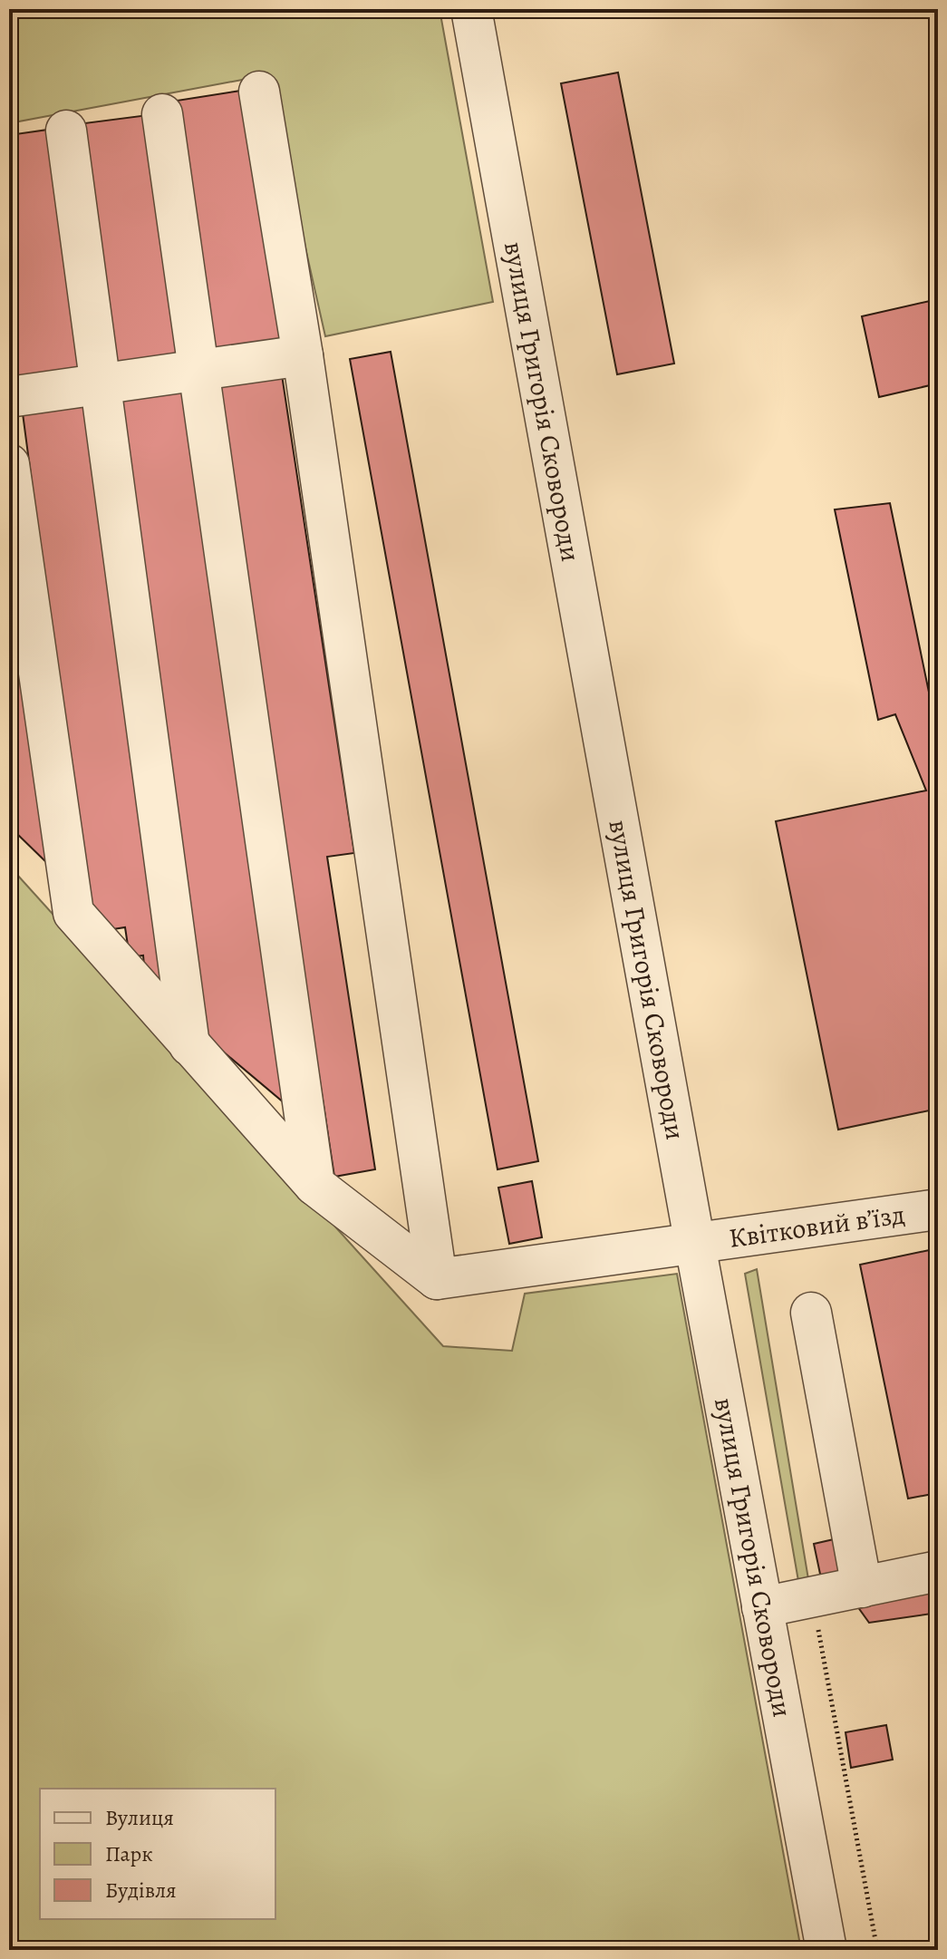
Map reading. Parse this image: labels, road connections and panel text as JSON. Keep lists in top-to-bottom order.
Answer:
{
  "streets": {
    "street": ["вулиця Григорія Сковороди", "Квітковий в’їзд"]
  },
  "crossings": [
    ["вулиця Григорія Сковороди", "Квітковий в’їзд"]
  ],
  "legend": ["Вулиця", "Парк", "Будівля"]
}
